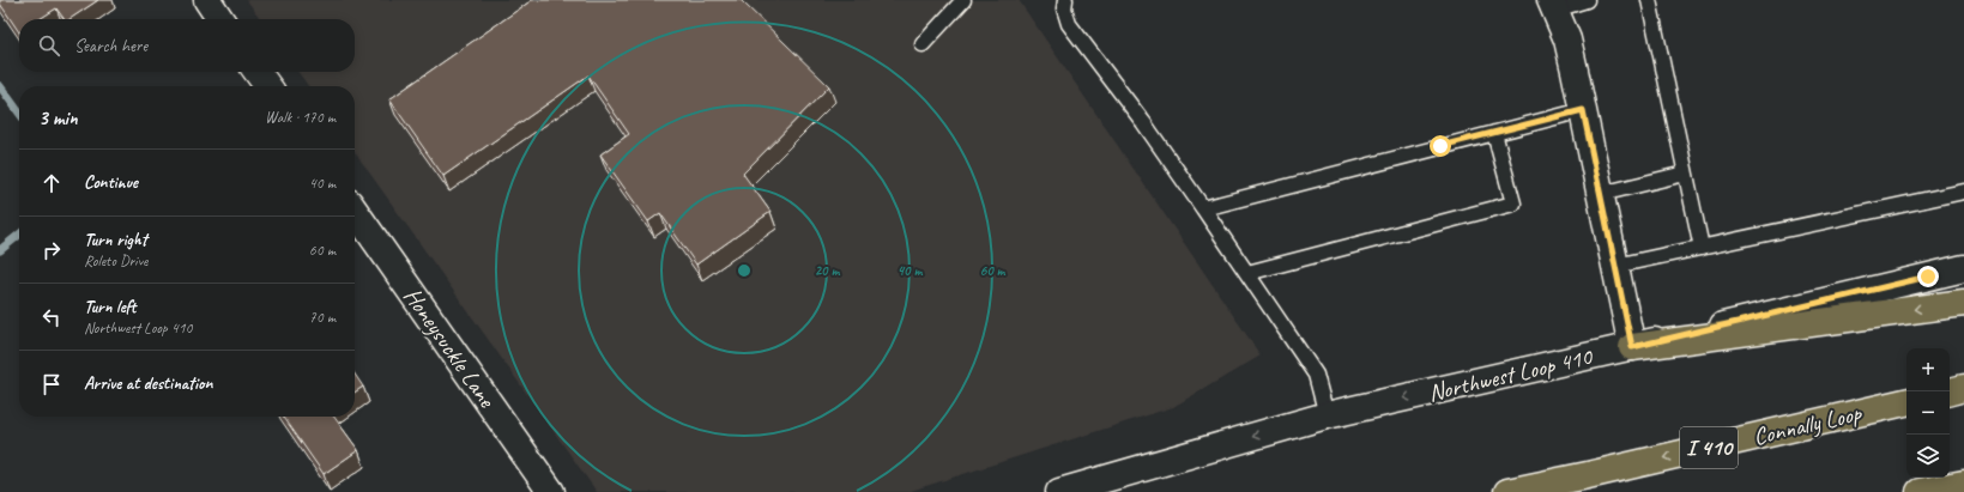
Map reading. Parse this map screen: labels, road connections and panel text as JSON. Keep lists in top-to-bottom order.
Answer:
{
  "streets": {
    "highway": ["Connally Loop", "I 410"],
    "main road": ["Honeysuckle Lane", "Northwest Loop 410"]
  },
  "one_way": ["Northwest Loop 410"],
  "page": {
    "search": "Search here",
    "heading": ["3 min", "Walk · 170 m"],
    "list": [
      ["Continue", "40 m"],
      ["Turn right", "Roleto Drive", "60 m"],
      ["Turn left", "Northwest Loop 410", "70 m"],
      "Arrive at destination"
    ],
    "map_buttons": ["+", "−"]
  },
  "rings": ["20 m", "40 m", "60 m"]
}
